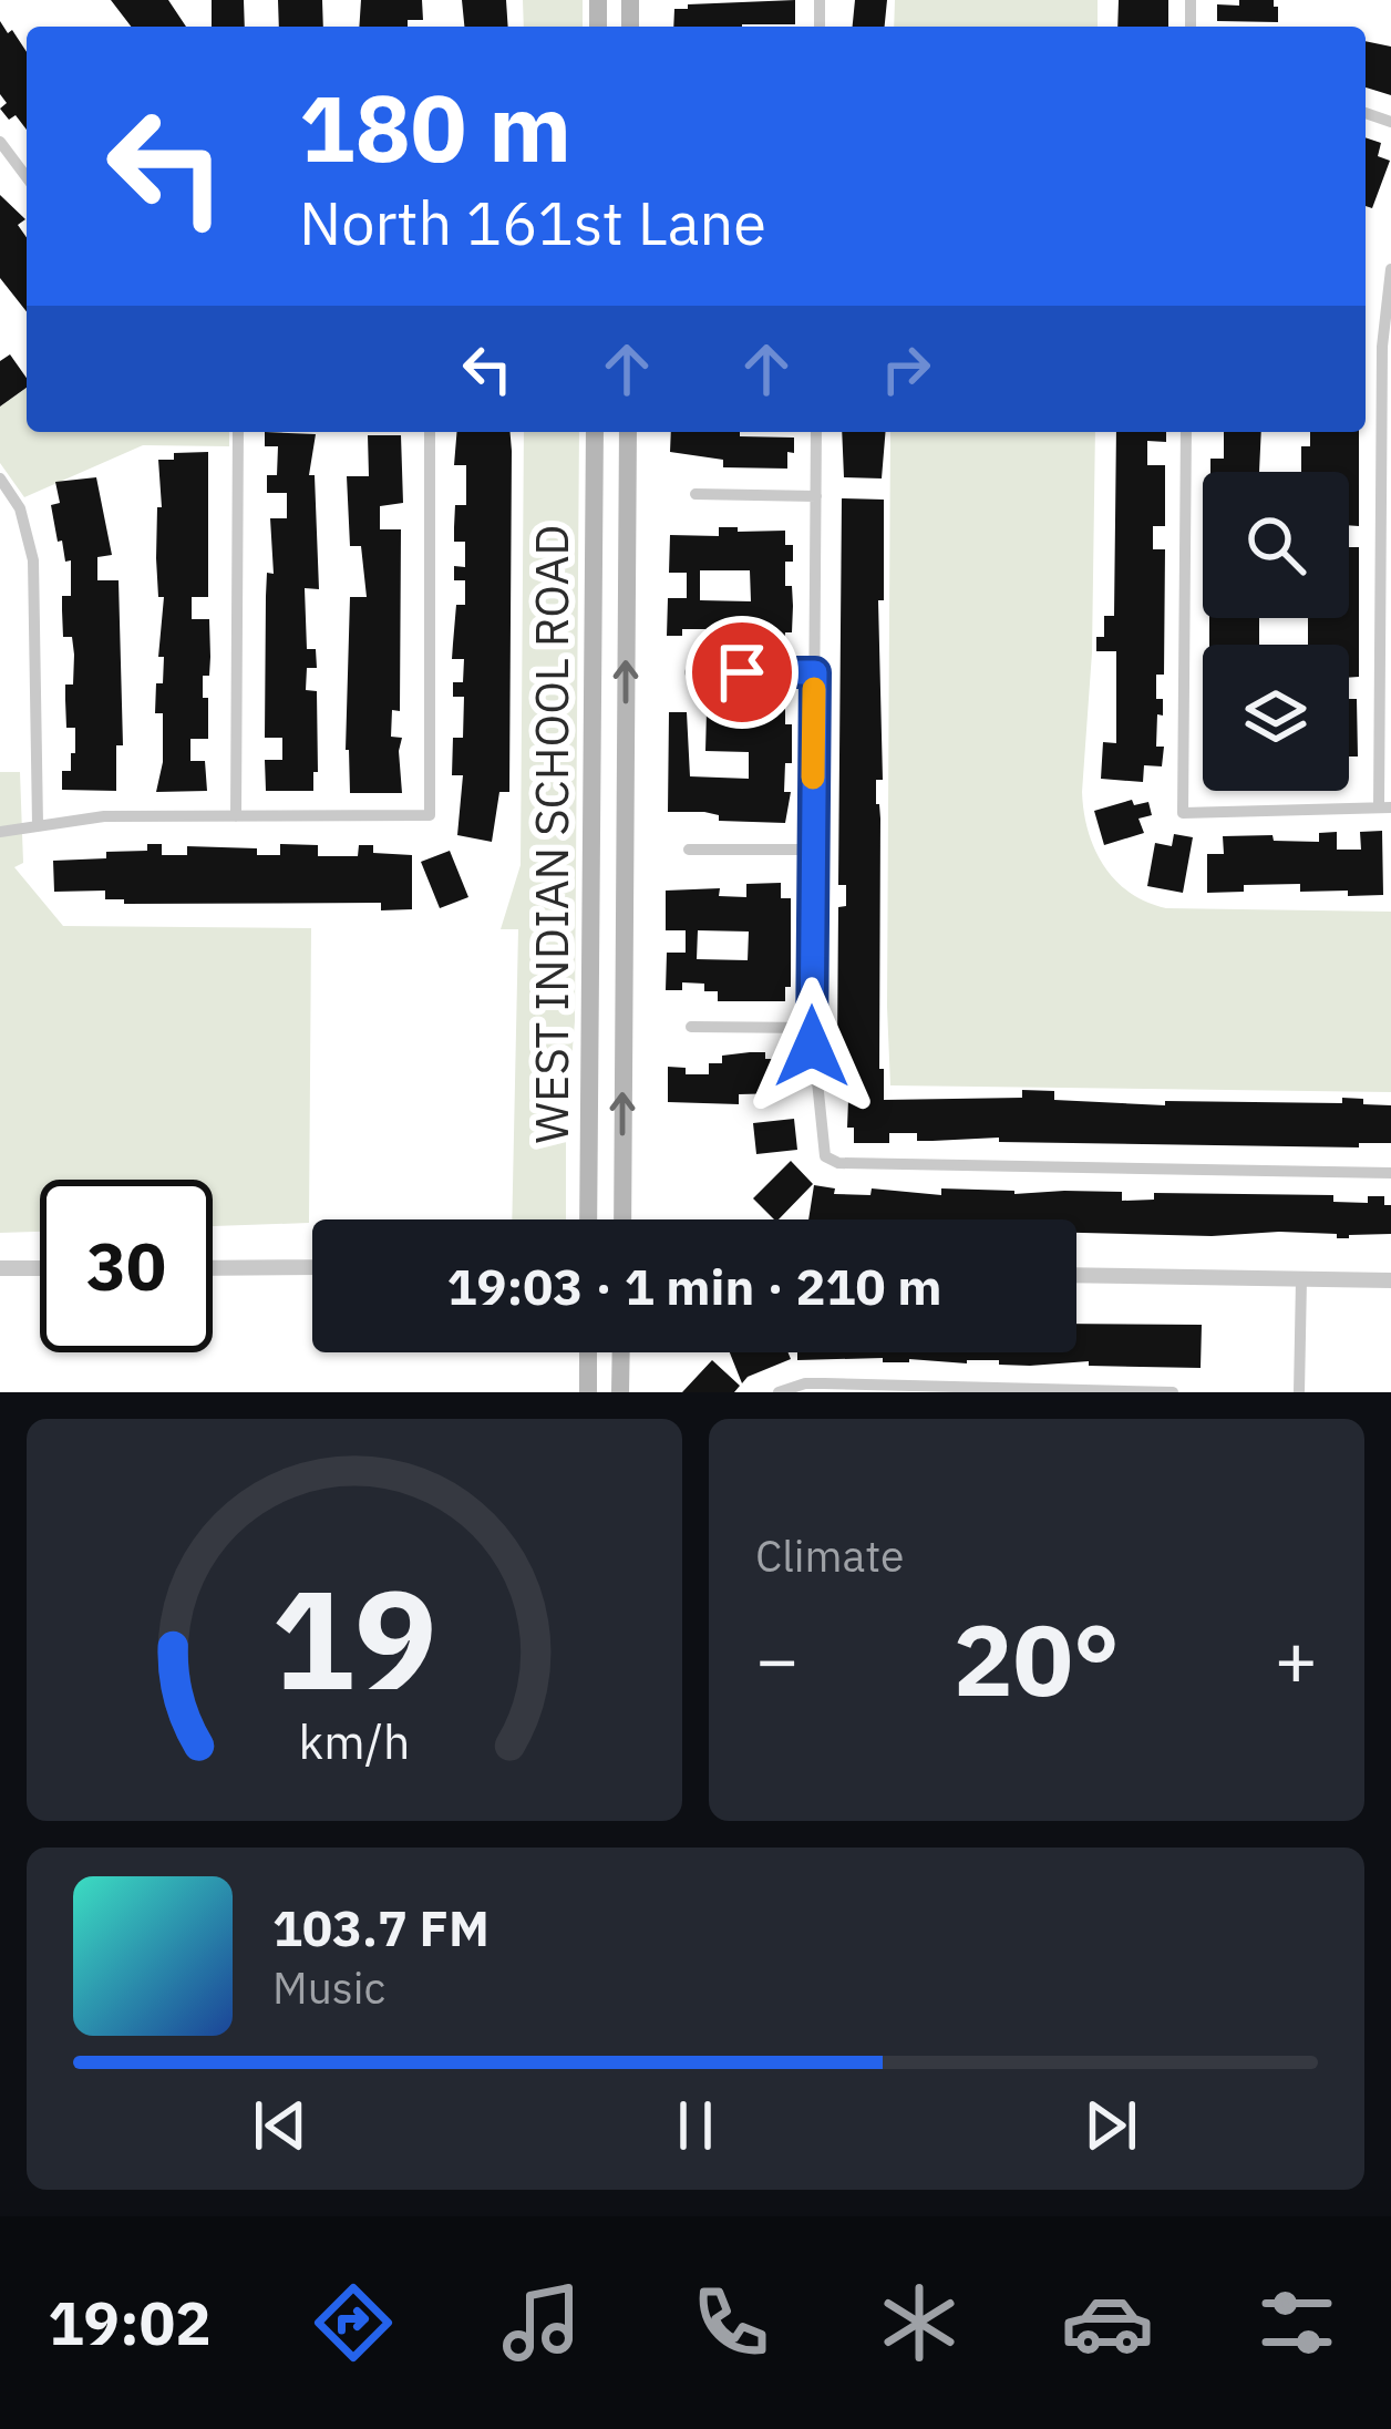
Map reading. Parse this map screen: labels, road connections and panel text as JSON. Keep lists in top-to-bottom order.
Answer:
{
  "streets": {
    "main road": ["WEST INDIAN SCHOOL ROAD"]
  },
  "page": {
    "turn": ["180 m", "North 161st Lane"],
    "limit": "30",
    "trip": "19:03 · 1 min · 210 m",
    "tile": "Climate",
    "heat": ["−", "20°", "+"],
    "song": ["103.7 FM", "Music"],
    "tabs": "19:02",
    "gauge": ["19", "km/h"]
  }
}
